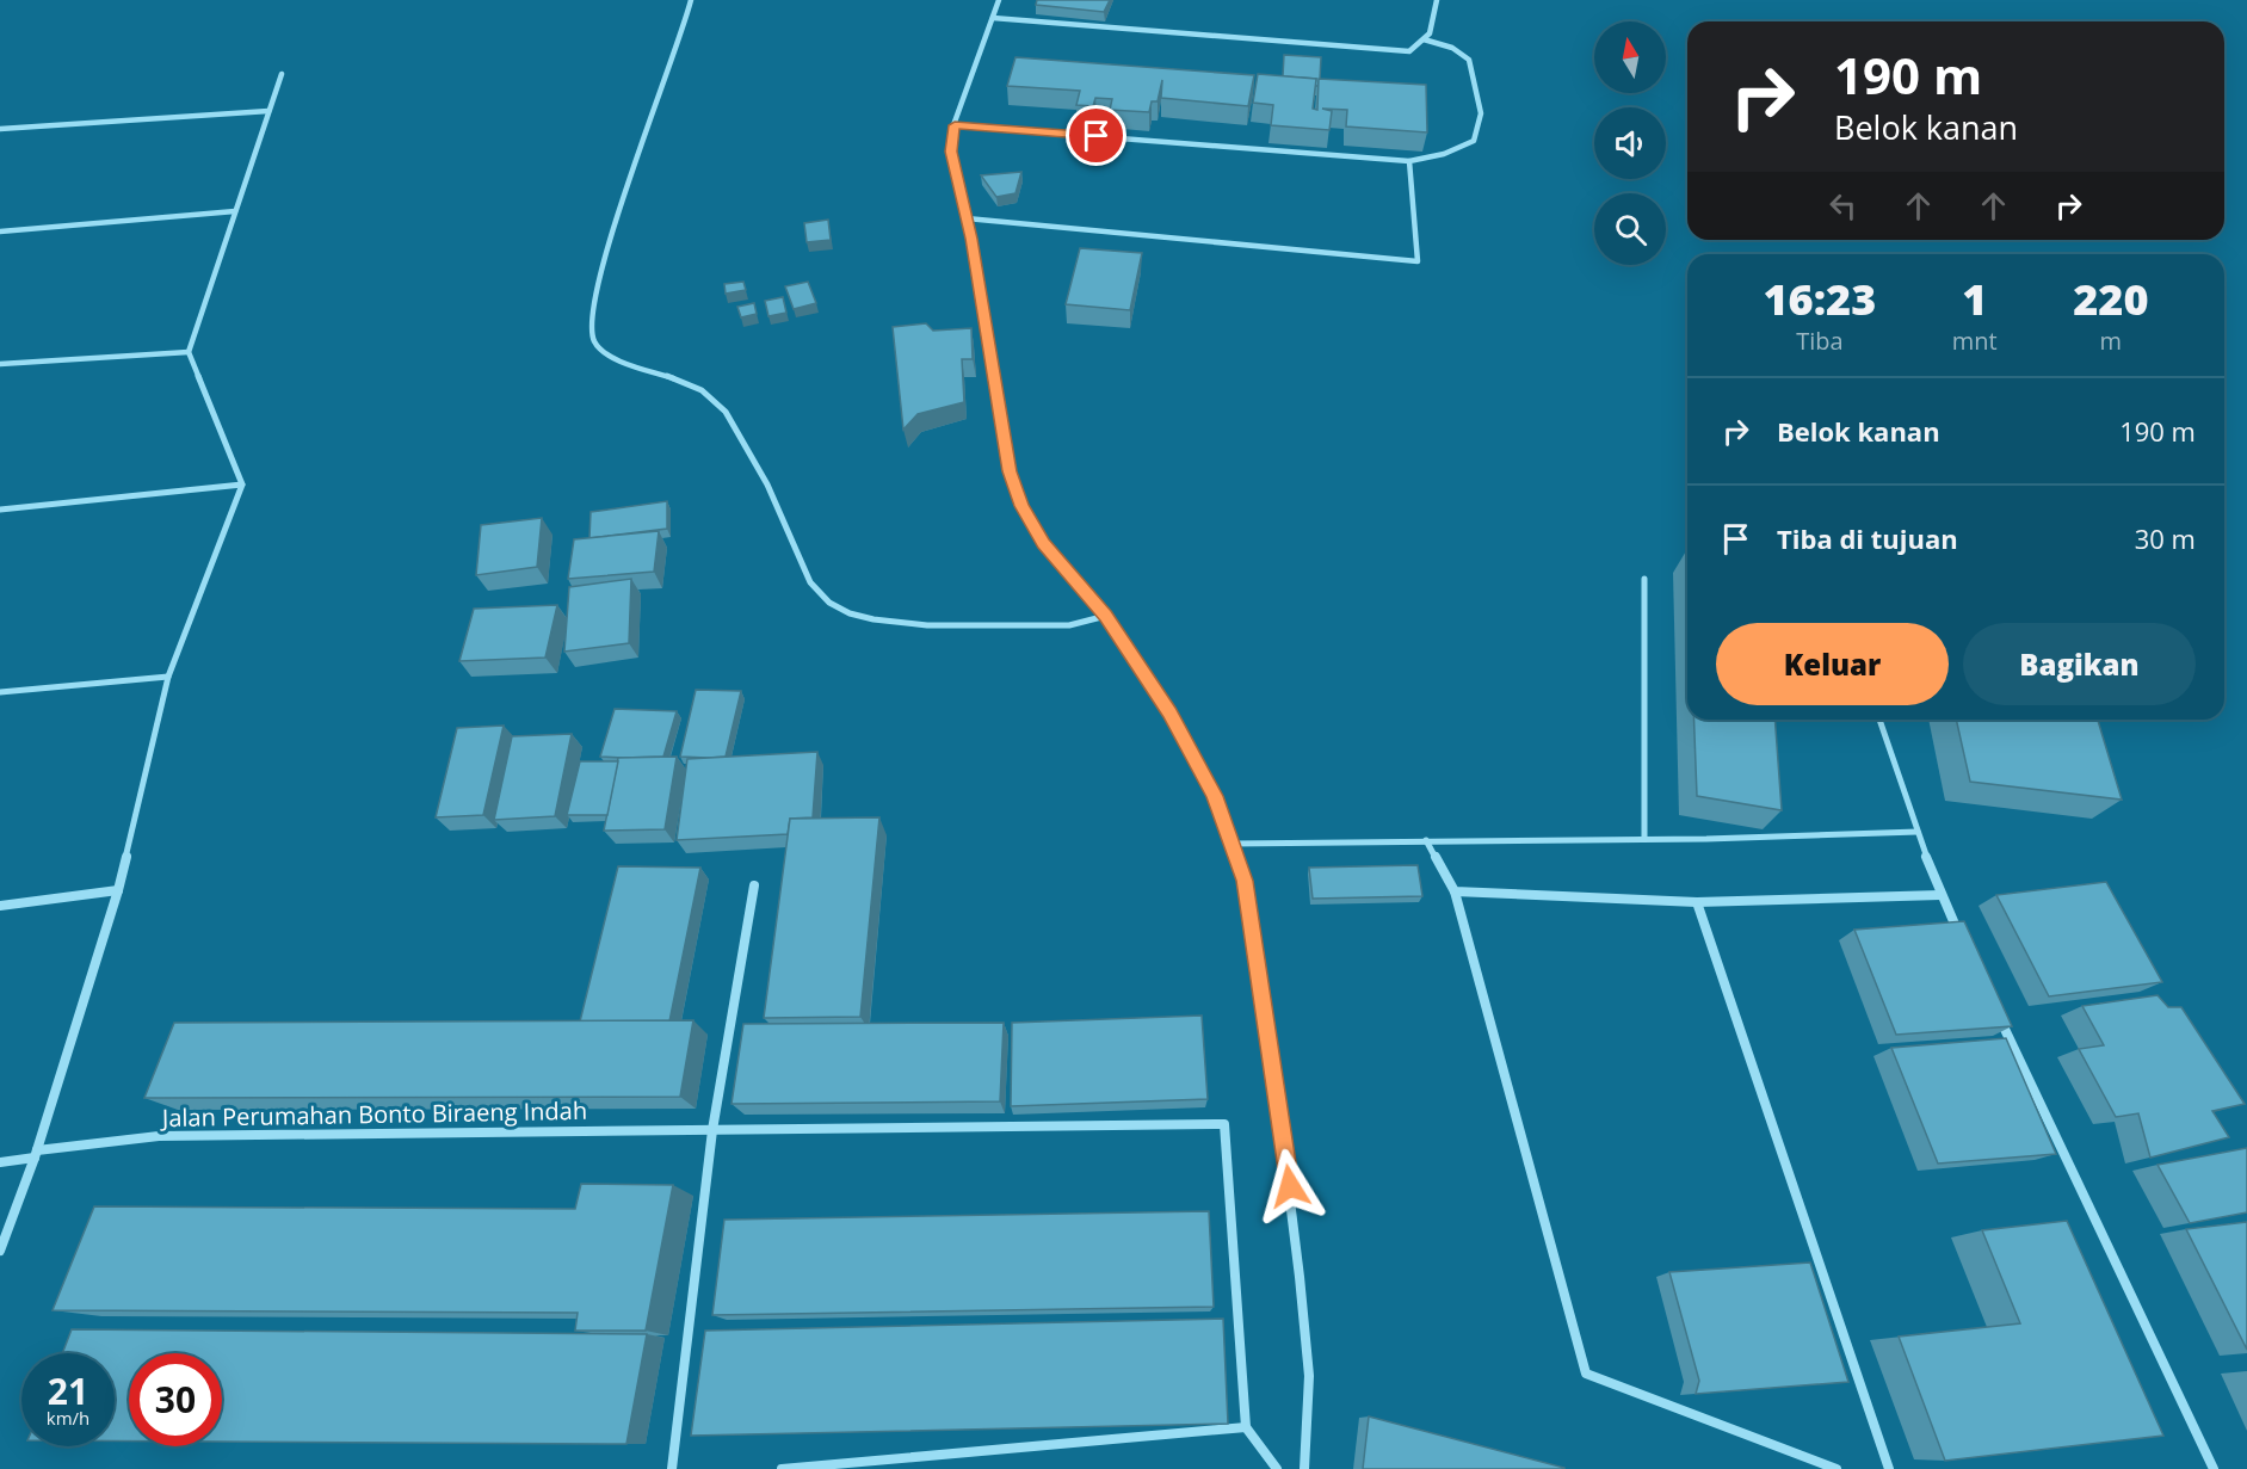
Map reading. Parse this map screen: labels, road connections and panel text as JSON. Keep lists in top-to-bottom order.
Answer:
{
  "streets": {
    "street": ["Jalan Perumahan Bonto Biraeng Indah"]
  },
  "north": "top",
  "page": {
    "turn": ["190 m", "Belok kanan"],
    "eta": [
      "16:23",
      "Tiba",
      "1",
      "mnt",
      "220",
      "m"
    ],
    "list": [
      {
        "name": "Belok kanan",
        "value": "190 m"
      },
      {
        "name": "Tiba di tujuan",
        "value": "30 m"
      }
    ],
    "buttons": ["Keluar", "Bagikan"],
    "speed": "21 km/h",
    "limit": "30"
  }
}
